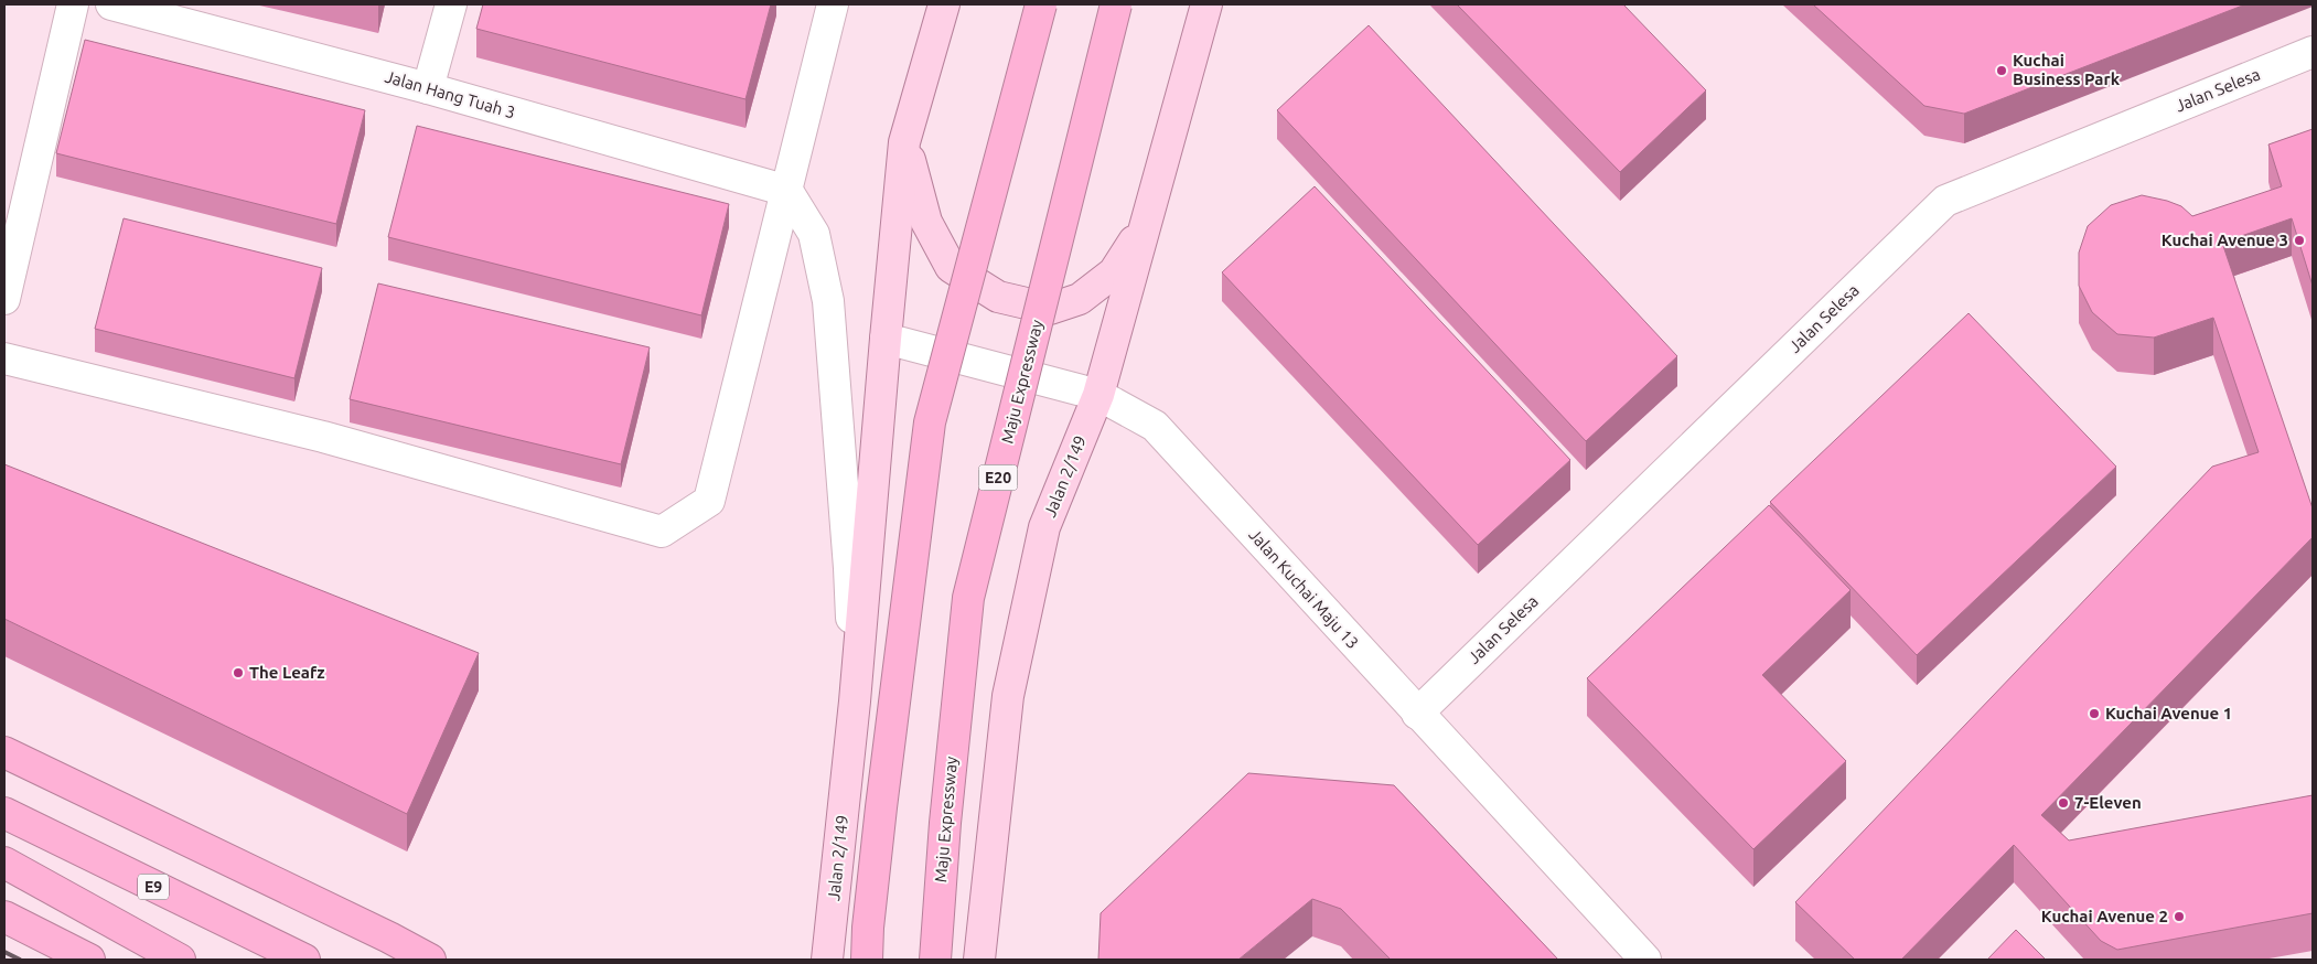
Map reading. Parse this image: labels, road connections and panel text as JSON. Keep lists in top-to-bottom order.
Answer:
{
  "streets": {
    "highway": ["Maju Expressway", "E20", "E9"],
    "main road": ["Jalan 2/149"],
    "street": ["Jalan Selesa", "Jalan Hang Tuah 3", "Jalan Kuchai Maju 13"]
  },
  "crossings": [
    ["Jalan Selesa", "Jalan Kuchai Maju 13"],
    ["Jalan 2/149", "Jalan Kuchai Maju 13"]
  ],
  "places": [
    "Kuchai Business Park",
    "Kuchai Avenue 3",
    "The Leafz",
    "Kuchai Avenue 1",
    "7-Eleven",
    "Kuchai Avenue 2"
  ]
}
